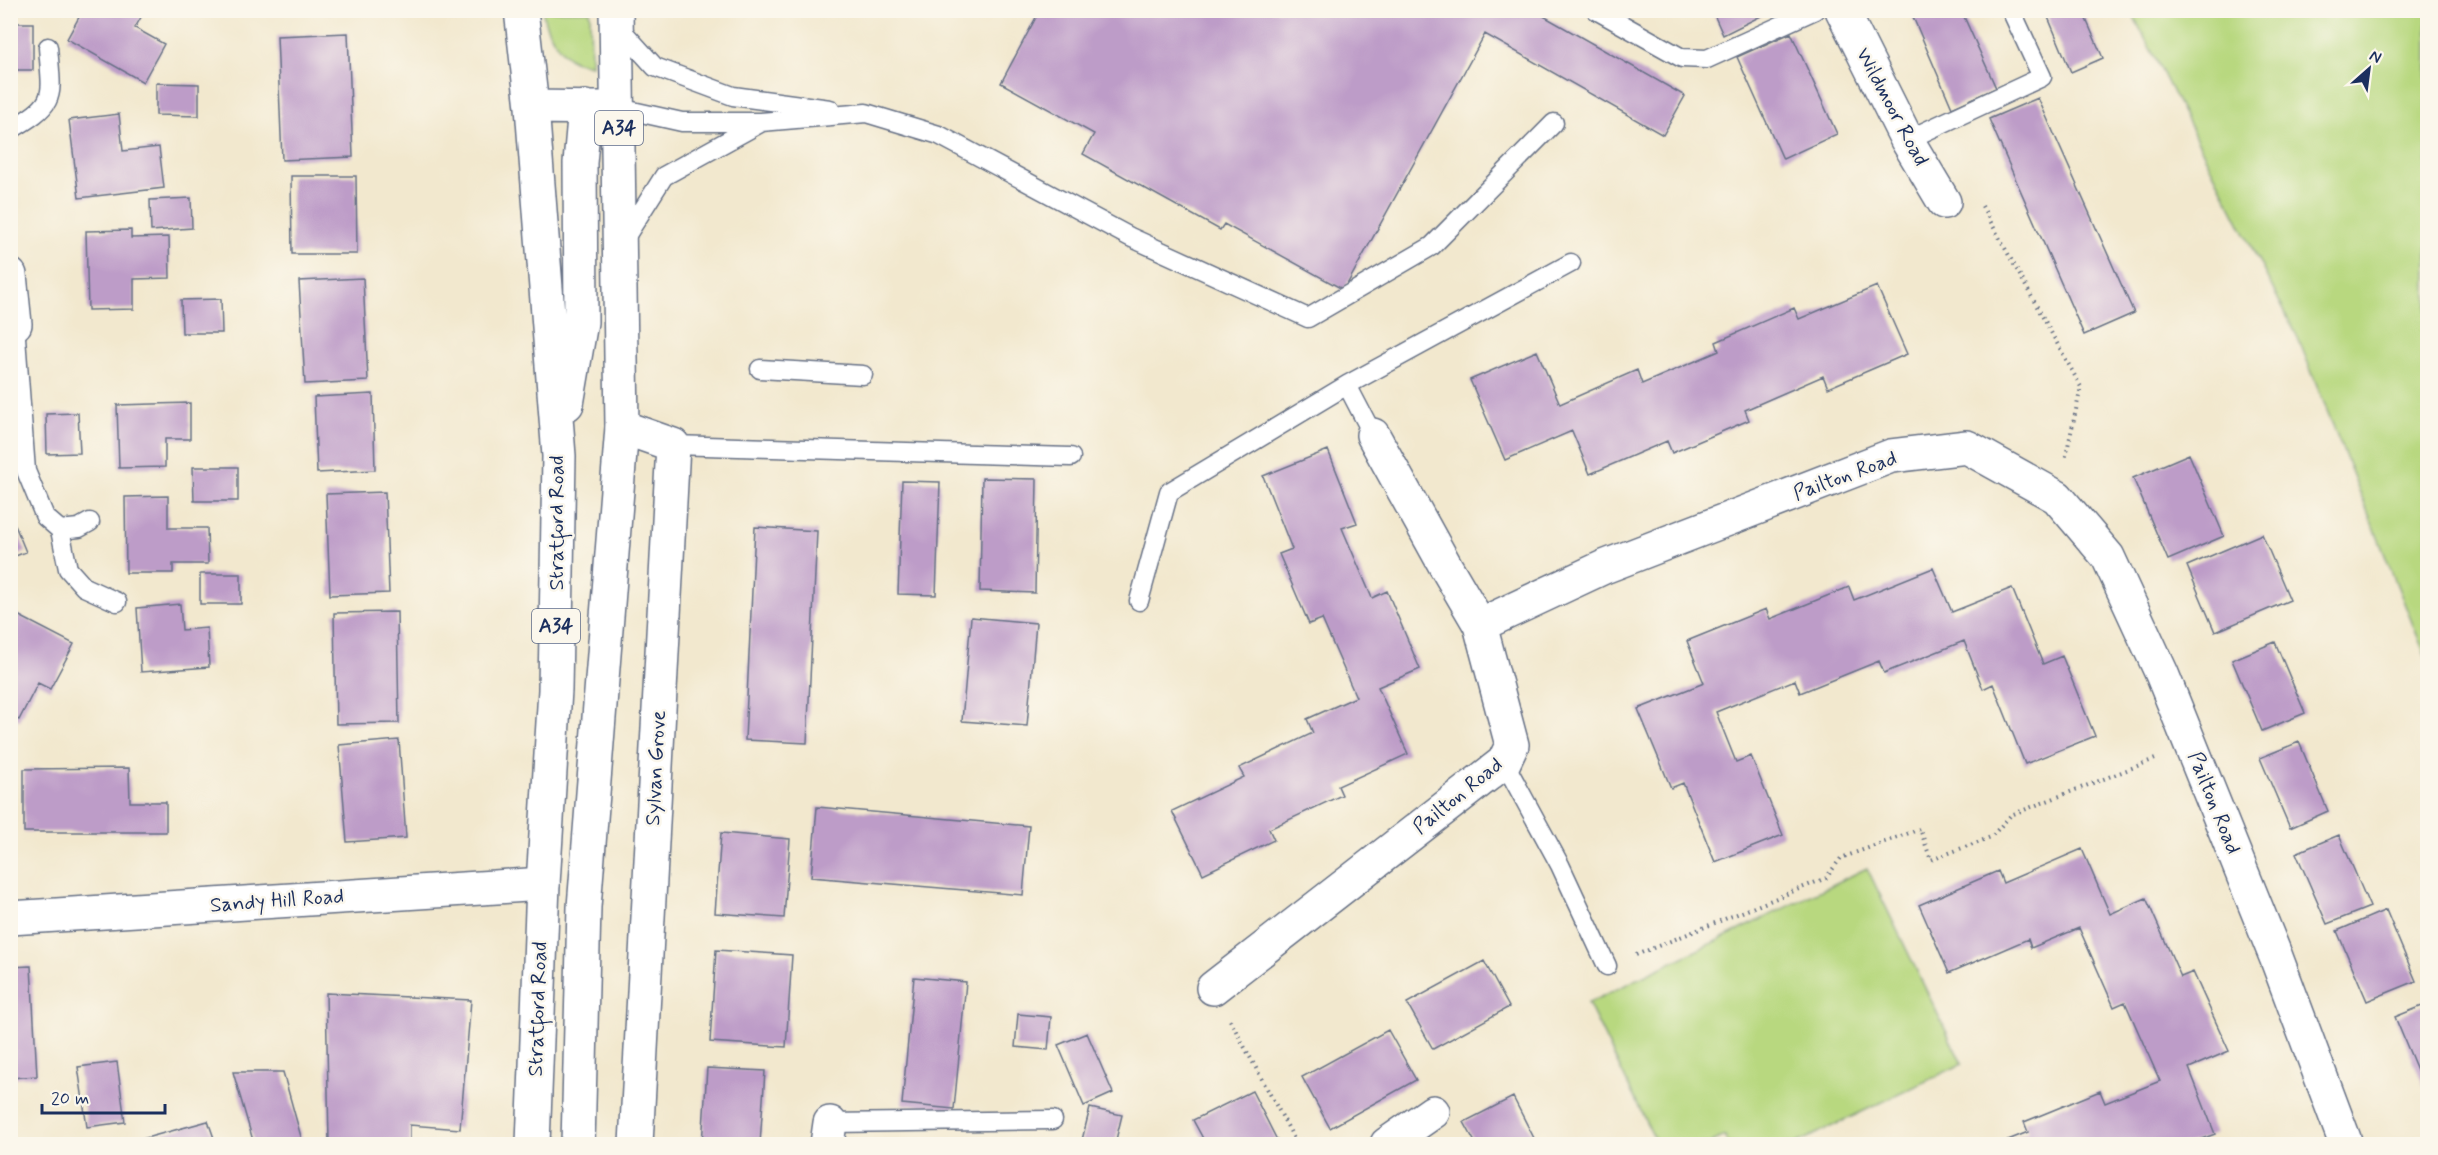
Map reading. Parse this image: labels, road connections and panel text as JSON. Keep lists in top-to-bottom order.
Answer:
{
  "streets": {
    "main road": [
      "Wildmoor Road",
      "A34",
      "Pailton Road",
      "Stratford Road",
      "Sylvan Grove",
      "Sandy Hill Road"
    ]
  },
  "crossings": [
    ["Stratford Road", "Sandy Hill Road"]
  ],
  "scale_bar": "20 m",
  "north": "top right"
}
